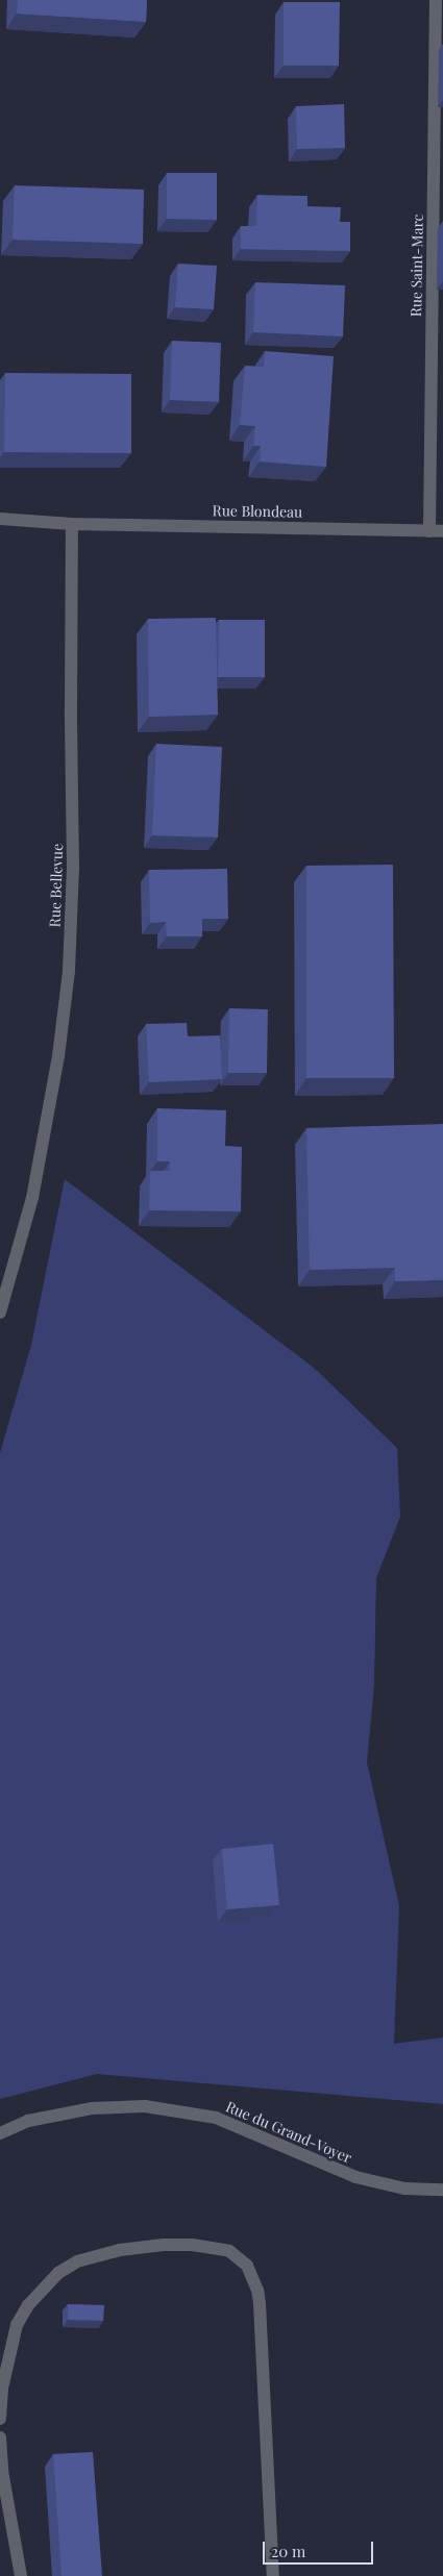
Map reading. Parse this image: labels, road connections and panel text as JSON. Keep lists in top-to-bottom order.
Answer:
{
  "streets": {
    "street": [
      "Rue Saint-Marc",
      "Rue Blondeau",
      "Rue Bellevue",
      "Rue du Grand-Voyer"
    ]
  },
  "crossings": [
    ["Rue Saint-Marc", "Rue Blondeau"],
    ["Rue Blondeau", "Rue Bellevue"]
  ],
  "scale_bar": "20 m"
}
